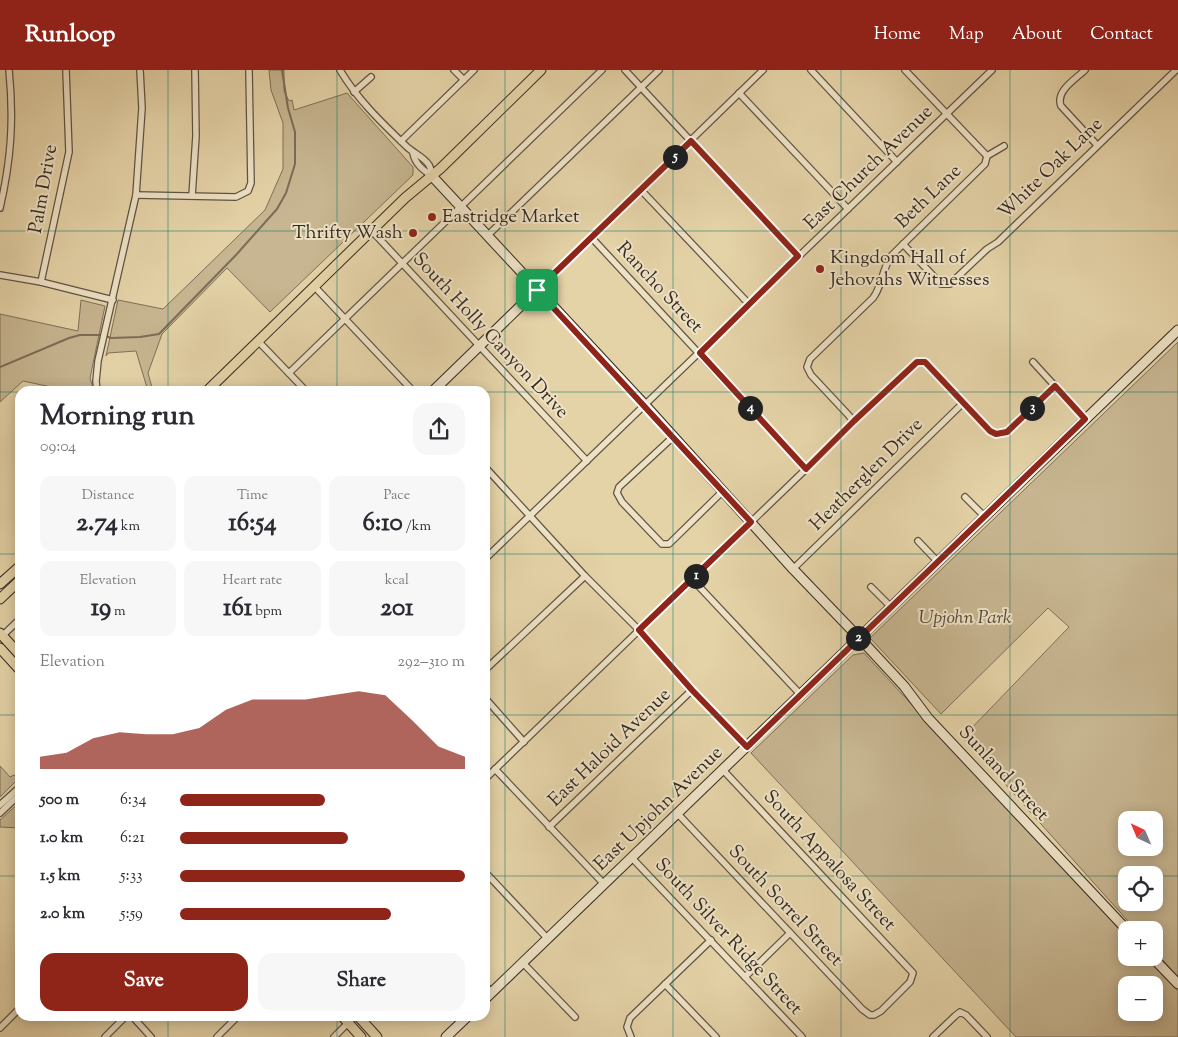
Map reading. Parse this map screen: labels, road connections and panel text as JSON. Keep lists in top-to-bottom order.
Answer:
{
  "streets": {
    "street": [
      "East Church Avenue",
      "White Oak Lane",
      "Palm Drive",
      "Beth Lane",
      "Rancho Street",
      "South Holly Canyon Drive",
      "Heatherglen Drive",
      "East Haloid Avenue",
      "Sunland Street",
      "East Upjohn Avenue",
      "South Appalosa Street",
      "South Sorrel Street",
      "South Silver Ridge Street"
    ]
  },
  "crossings": [
    ["East Church Avenue", "Rancho Street"],
    ["East Church Avenue", "South Holly Canyon Drive"],
    ["East Church Avenue", "Sunland Street"],
    ["White Oak Lane", "Beth Lane"],
    ["Heatherglen Drive", "Sunland Street"],
    ["Sunland Street", "East Upjohn Avenue"],
    ["East Upjohn Avenue", "South Appalosa Street"],
    ["East Upjohn Avenue", "South Sorrel Street"],
    ["East Upjohn Avenue", "South Silver Ridge Street"],
    ["South Appalosa Street", "South Sorrel Street"]
  ],
  "parks": ["Upjohn Park"],
  "places": ["Eastridge Market", "Thrifty Wash", "Kingdom Hall of Jehovahs Witnesses"],
  "north": "top left",
  "page": {
    "header": "Runloop",
    "nav": [
      "Home",
      "Map",
      "About",
      "Contact"
    ],
    "pins": [
      "5",
      "3",
      "4",
      "1",
      "2"
    ],
    "heading": ["Morning run", "09:04"],
    "stats": [
      ["Distance", "2.74 km"],
      ["Time", "16:54"],
      ["Pace", "6:10 /km"],
      ["Elevation", "19 m"],
      ["Heart rate", "161 bpm"],
      ["kcal", "201"]
    ],
    "chart": ["Elevation", "292–310 m"],
    "list": [
      {
        "name": "500 m",
        "note": "6:34"
      },
      {
        "name": "1.0 km",
        "note": "6:21"
      },
      {
        "name": "1.5 km",
        "note": "5:33"
      },
      {
        "name": "2.0 km",
        "note": "5:59"
      }
    ],
    "map_buttons": ["+", "−"],
    "buttons": ["Save", "Share"]
  }
}
